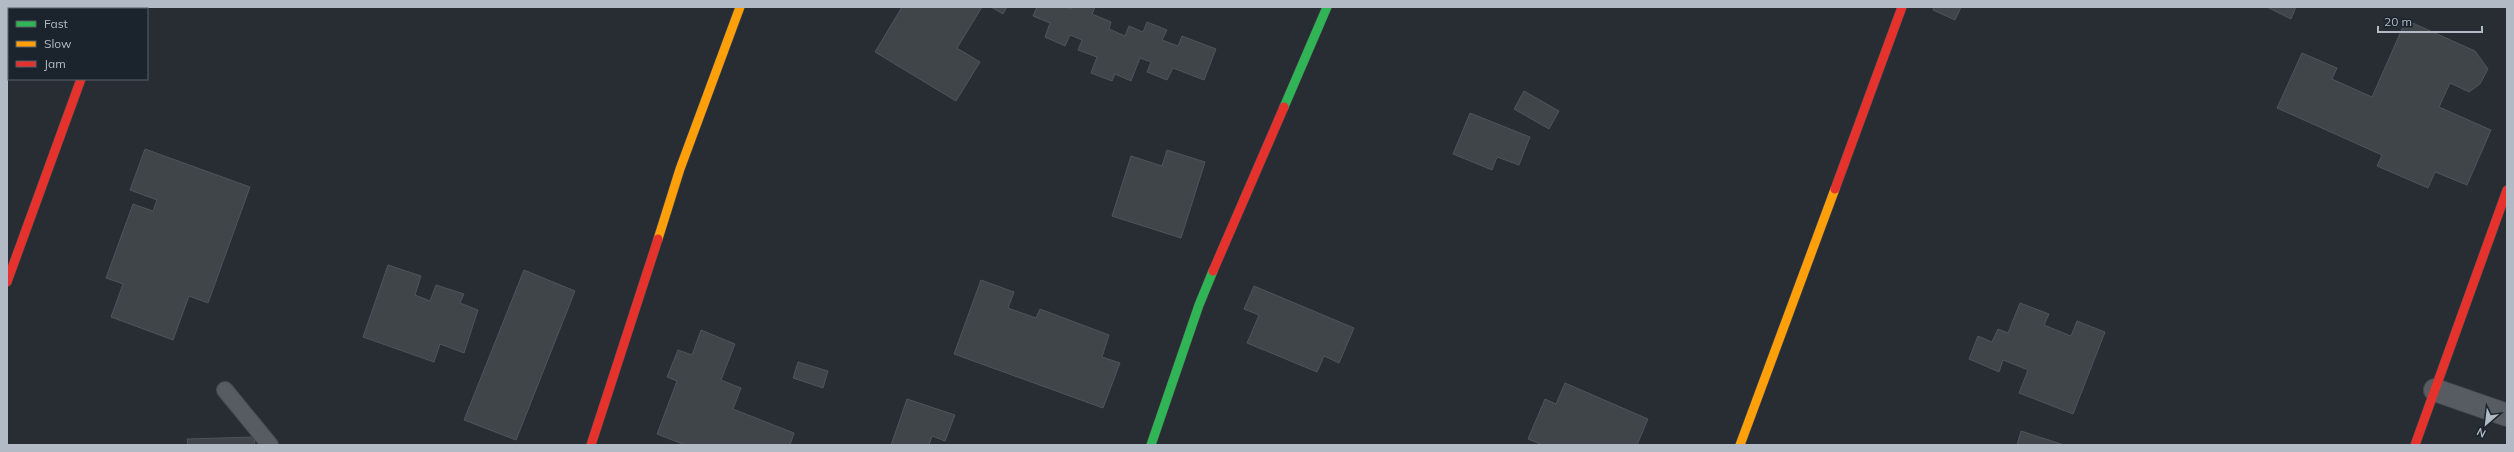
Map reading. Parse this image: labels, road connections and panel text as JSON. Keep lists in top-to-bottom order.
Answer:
{
  "legend": ["Fast", "Slow", "Jam"],
  "scale_bar": "20 m",
  "north": "bottom left"
}
